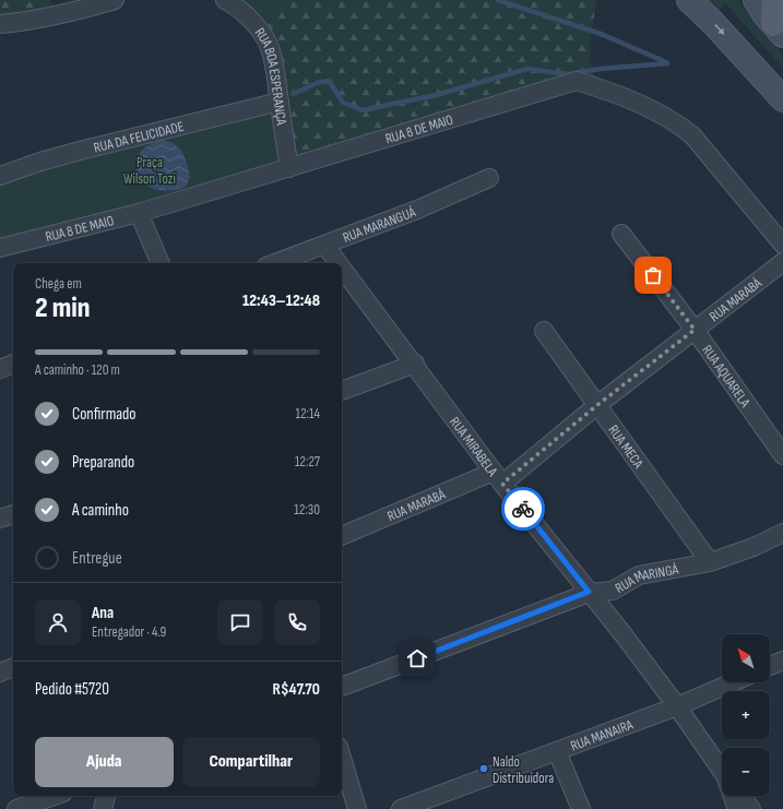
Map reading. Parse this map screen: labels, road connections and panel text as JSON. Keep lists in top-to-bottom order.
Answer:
{
  "streets": {
    "street": [
      "RUA BOA ESPERANÇA",
      "RUA 8 DE MAIO",
      "RUA DA FELICIDADE",
      "RUA MARANGUÁ",
      "RUA MARABÁ",
      "RUA AQUARELA",
      "RUA MIRABELA",
      "RUA MECA",
      "RUA MARINGÁ",
      "RUA MANAIRA"
    ]
  },
  "crossings": [
    ["RUA BOA ESPERANÇA", "RUA 8 DE MAIO"],
    ["RUA BOA ESPERANÇA", "RUA DA FELICIDADE"],
    ["RUA MARANGUÁ", "RUA MIRABELA"],
    ["RUA MARABÁ", "RUA AQUARELA"],
    ["RUA MARABÁ", "RUA MIRABELA"],
    ["RUA MARABÁ", "RUA MECA"],
    ["RUA MIRABELA", "RUA MARINGÁ"],
    ["RUA MIRABELA", "RUA MANAIRA"],
    ["RUA MECA", "RUA MARINGÁ"]
  ],
  "parks": ["Praça Wilson Tozi"],
  "places": ["Naldo Distribuidora"],
  "north": "top left",
  "page": {
    "heading": ["2 min", "Chega em", "12:43–12:48"],
    "panel": [
      "Ana",
      "Entregador · 4.9",
      "Pedido #5720",
      "R$47.70"
    ],
    "bar": "A caminho · 120 m",
    "list": [
      ["Confirmado", "12:14"],
      ["Preparando", "12:27"],
      ["A caminho", "12:30"],
      "Entregue"
    ],
    "map_buttons": ["+", "−"],
    "buttons": ["Ajuda", "Compartilhar"]
  }
}
